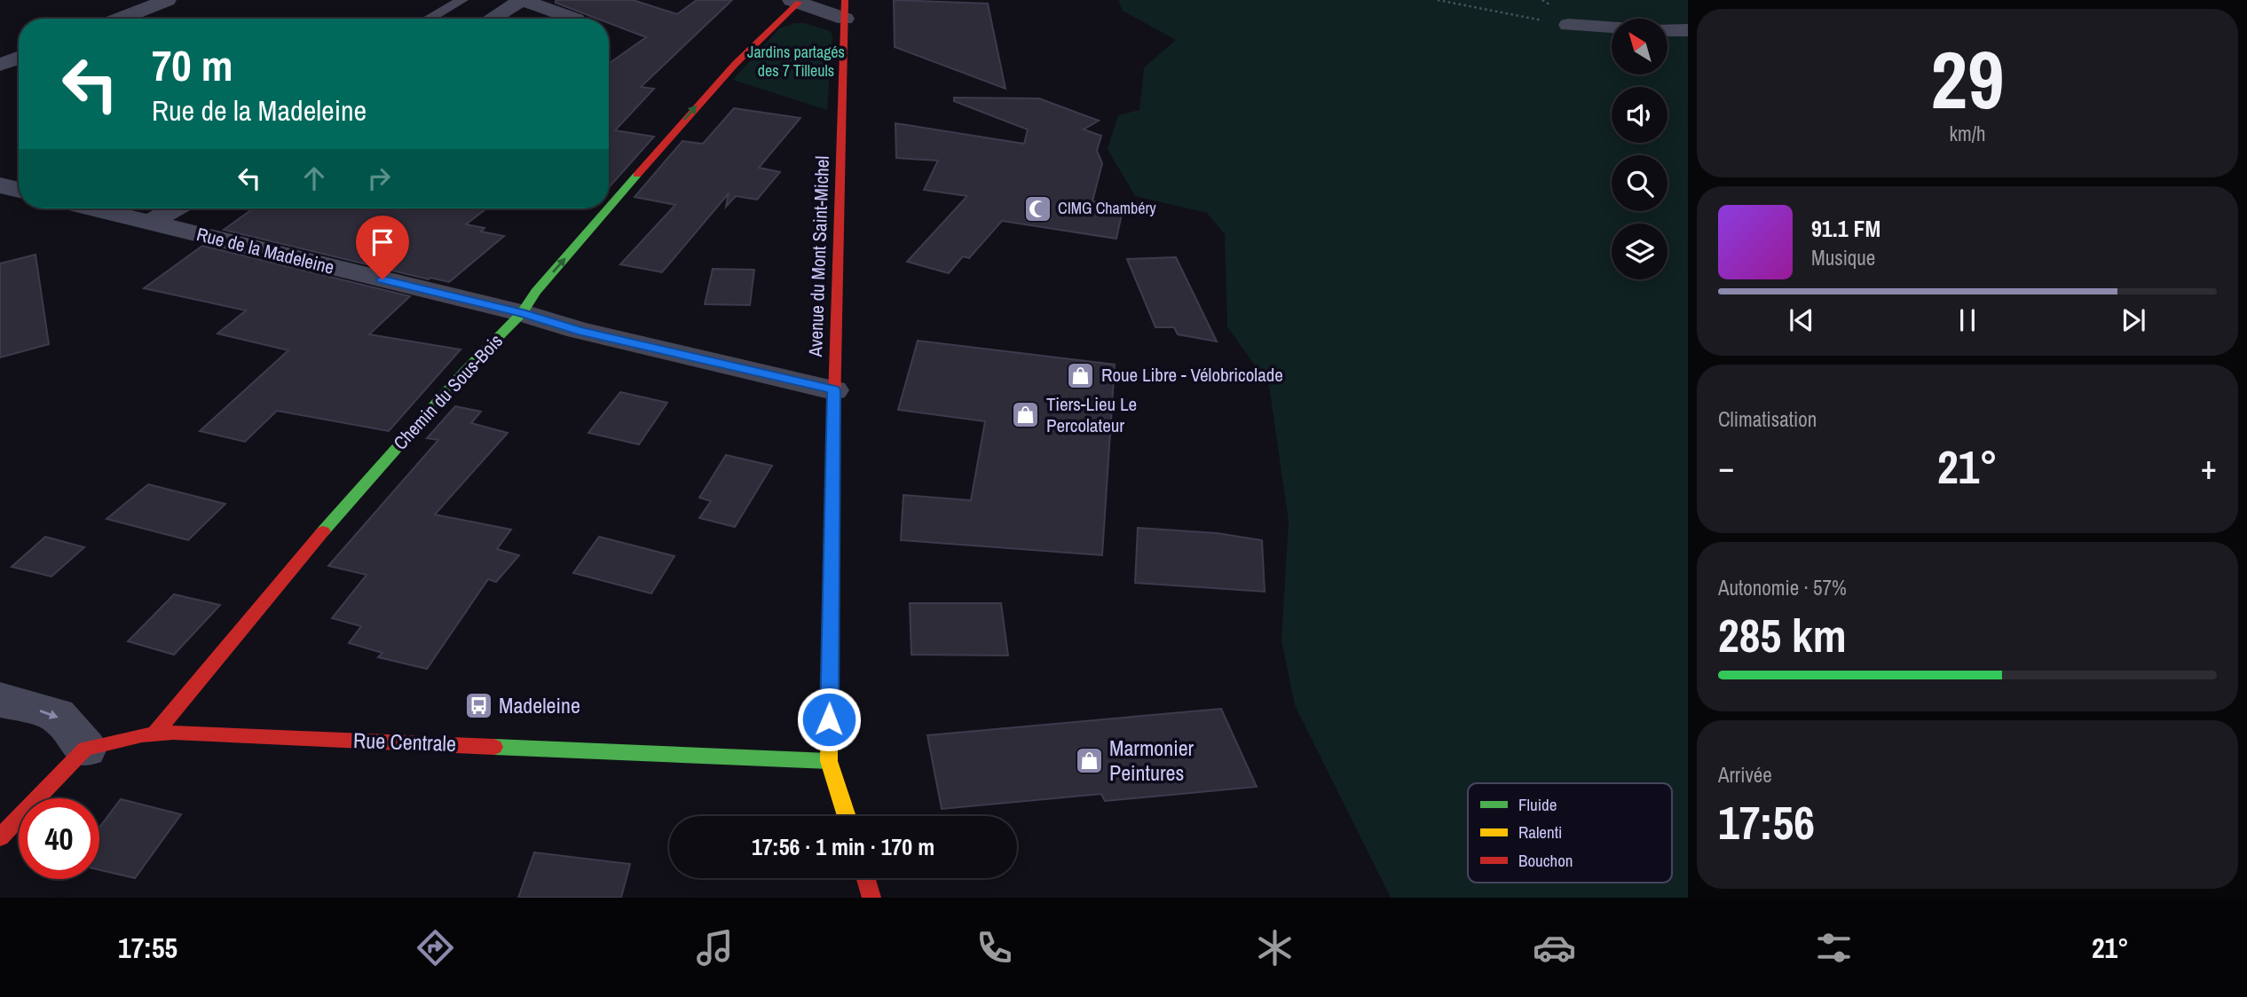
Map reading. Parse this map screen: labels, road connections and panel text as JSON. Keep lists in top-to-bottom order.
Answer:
{
  "streets": {
    "street": [
      "Rue de la Madeleine",
      "Avenue du Mont Saint-Michel",
      "Chemin du Sous-Bois",
      "Rue Centrale"
    ]
  },
  "crossings": [
    ["Rue de la Madeleine", "Avenue du Mont Saint-Michel"],
    ["Rue de la Madeleine", "Chemin du Sous-Bois"],
    ["Avenue du Mont Saint-Michel", "Chemin du Sous-Bois"],
    ["Avenue du Mont Saint-Michel", "Rue Centrale"],
    ["Chemin du Sous-Bois", "Rue Centrale"]
  ],
  "one_way": ["Chemin du Sous-Bois"],
  "parks": ["Jardins partagés des 7 Tilleuls"],
  "places": {
    "mosque": ["CIMG Chambéry"],
    "shop": ["Roue Libre - Vélobricolade", "Tiers-Lieu Le Percolateur", "Marmonier Peintures"],
    "bus stop": ["Madeleine"]
  },
  "legend": ["Fluide", "Ralenti", "Bouchon"],
  "north": "top left",
  "page": {
    "tile": [
      ["29", "km/h"],
      "Climatisation",
      ["Autonomie · 57%", "285 km"],
      ["Arrivée", "17:56"]
    ],
    "turn": ["70 m", "Rue de la Madeleine"],
    "song": ["91.1 FM", "Musique"],
    "heat": ["−", "21°", "+"],
    "limit": "40",
    "trip": "17:56 · 1 min · 170 m",
    "tabs": ["17:55", "21°"]
  }
}
